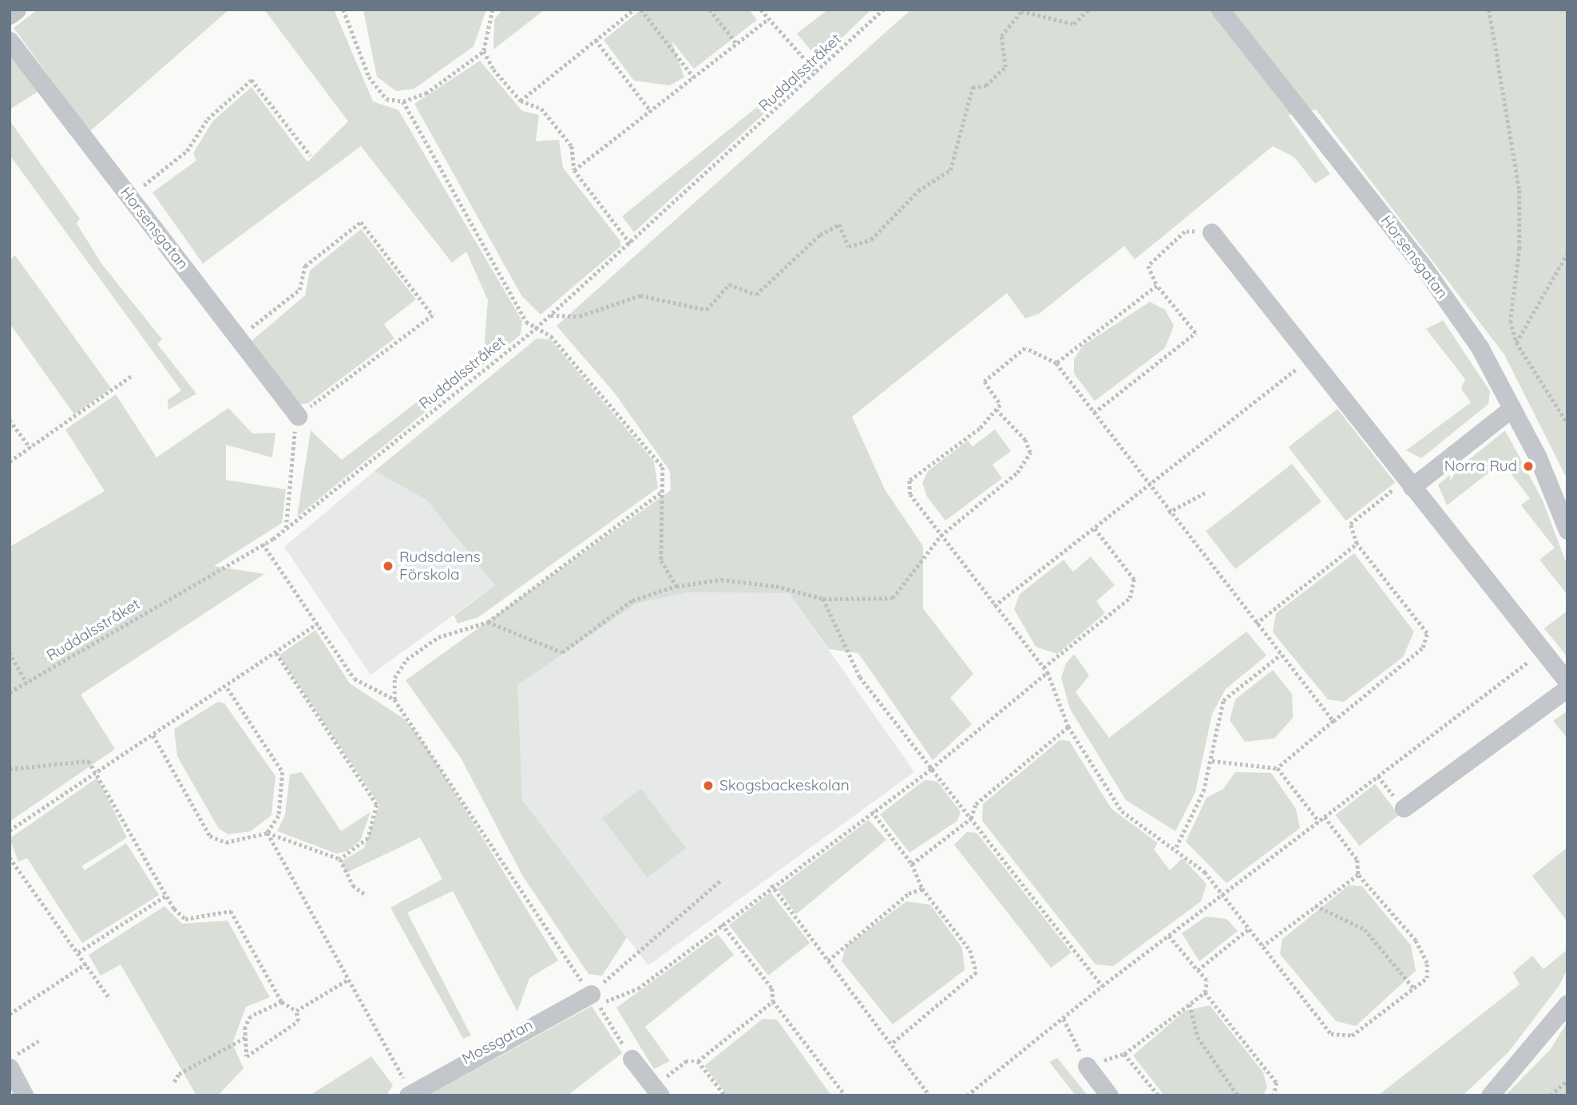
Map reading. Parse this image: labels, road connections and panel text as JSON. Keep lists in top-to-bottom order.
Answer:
{
  "streets": {
    "street": ["Horsensgatan", "Mossgatan"],
    "path": ["Ruddalsstråket"]
  },
  "places": ["Norra Rud", "Rudsdalens Förskola", "Skogsbackeskolan"]
}
